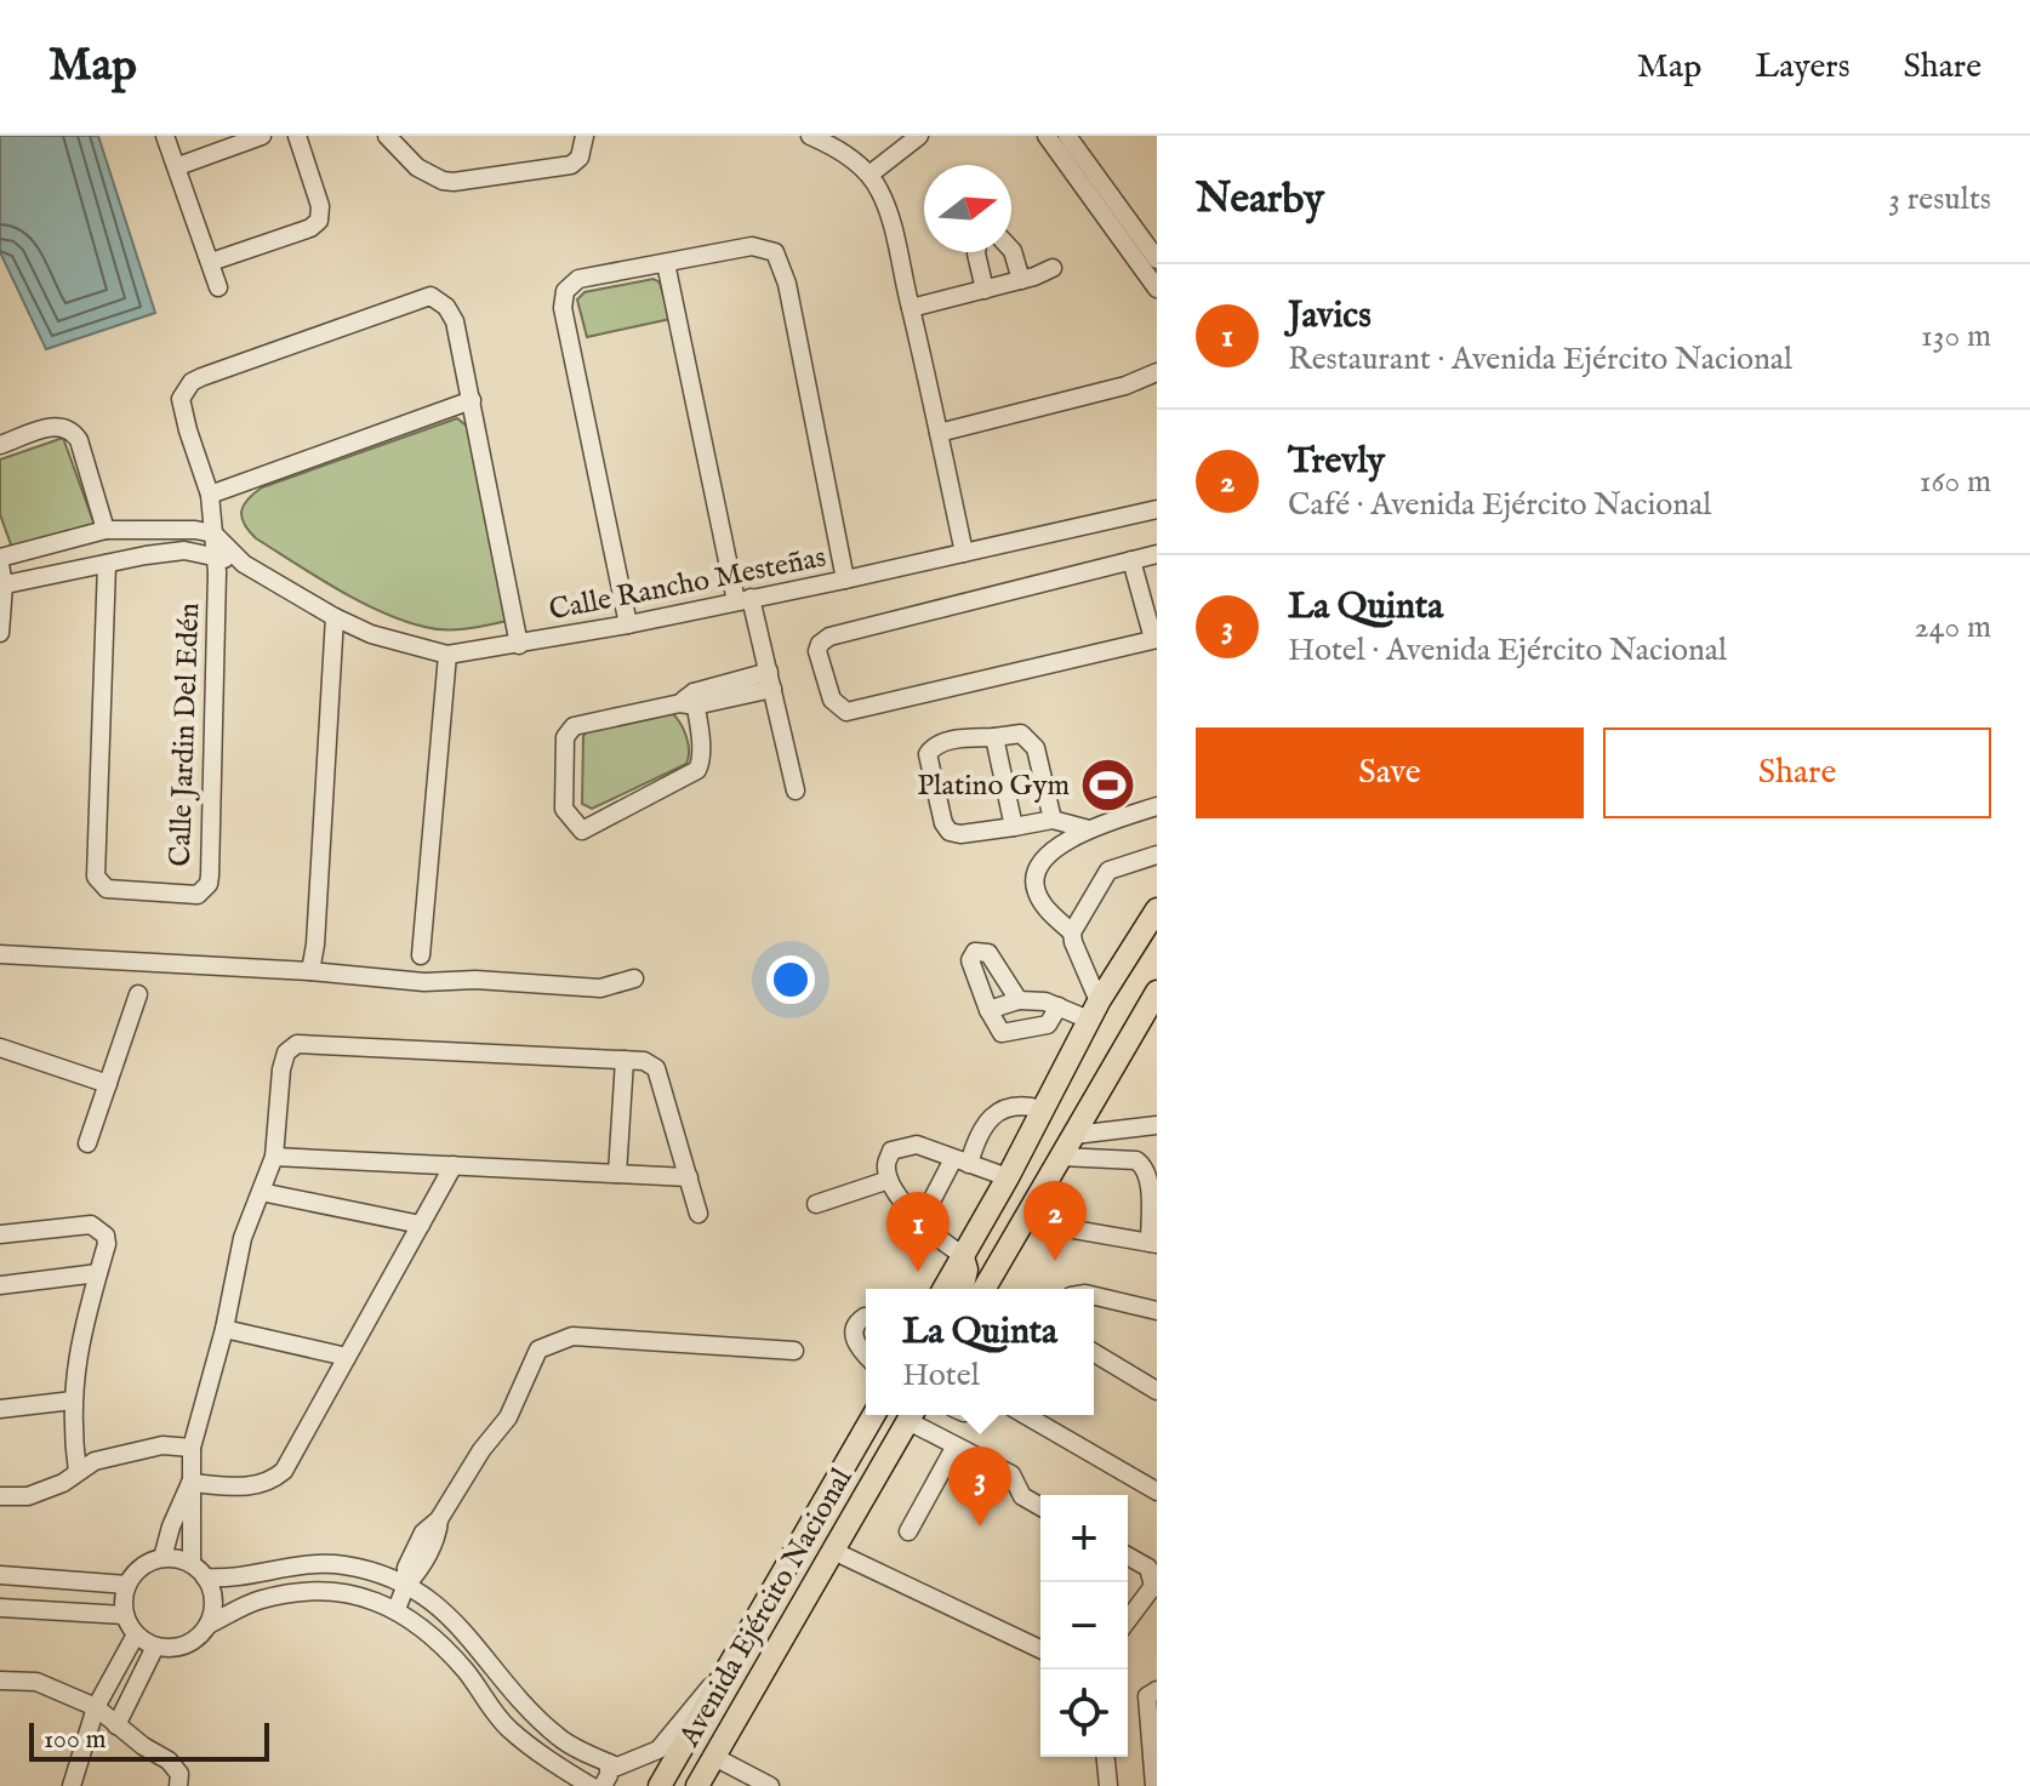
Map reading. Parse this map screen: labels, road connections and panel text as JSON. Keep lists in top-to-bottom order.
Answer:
{
  "streets": {
    "main road": ["Avenida Ejército Nacional"],
    "street": ["Calle Rancho Mesteñas", "Calle Jardin Del Edén"]
  },
  "crossings": [
    ["Calle Rancho Mesteñas", "Calle Jardin Del Edén"]
  ],
  "places": {
    "sports": ["Platino Gym"]
  },
  "scale_bar": "100 m",
  "north": "right",
  "page": {
    "header": "Map",
    "nav": ["Map", "Layers", "Share"],
    "heading": ["Nearby", "3 results"],
    "list": [
      {
        "mark": "1",
        "name": "Javics",
        "note": "Restaurant · Avenida Ejército Nacional",
        "value": "130 m"
      },
      {
        "mark": "2",
        "name": "Trevly",
        "note": "Café · Avenida Ejército Nacional",
        "value": "160 m"
      },
      {
        "mark": "3",
        "name": "La Quinta",
        "note": "Hotel · Avenida Ejército Nacional",
        "value": "240 m"
      }
    ],
    "buttons": ["Save", "Share"],
    "pins": ["2", "1", "3"],
    "popup": ["La Quinta", "Hotel"],
    "map_buttons": ["+", "−"],
    "scale": "100 m"
  }
}
